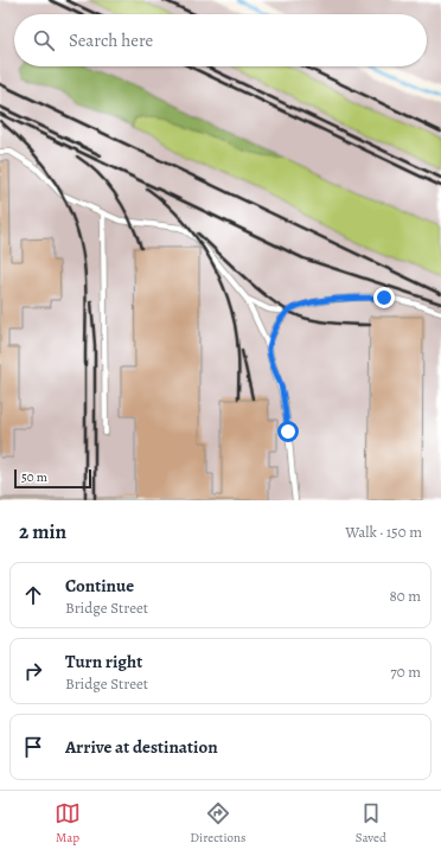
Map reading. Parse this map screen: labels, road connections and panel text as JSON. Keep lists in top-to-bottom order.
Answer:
{
  "scale_bar": "50 m",
  "page": {
    "search": "Search here",
    "scale": "50 m",
    "heading": ["2 min", "Walk · 150 m"],
    "list": [
      ["Continue", "Bridge Street", "80 m"],
      ["Turn right", "Bridge Street", "70 m"],
      "Arrive at destination"
    ],
    "nav": ["Map", "Directions", "Saved"]
  }
}
